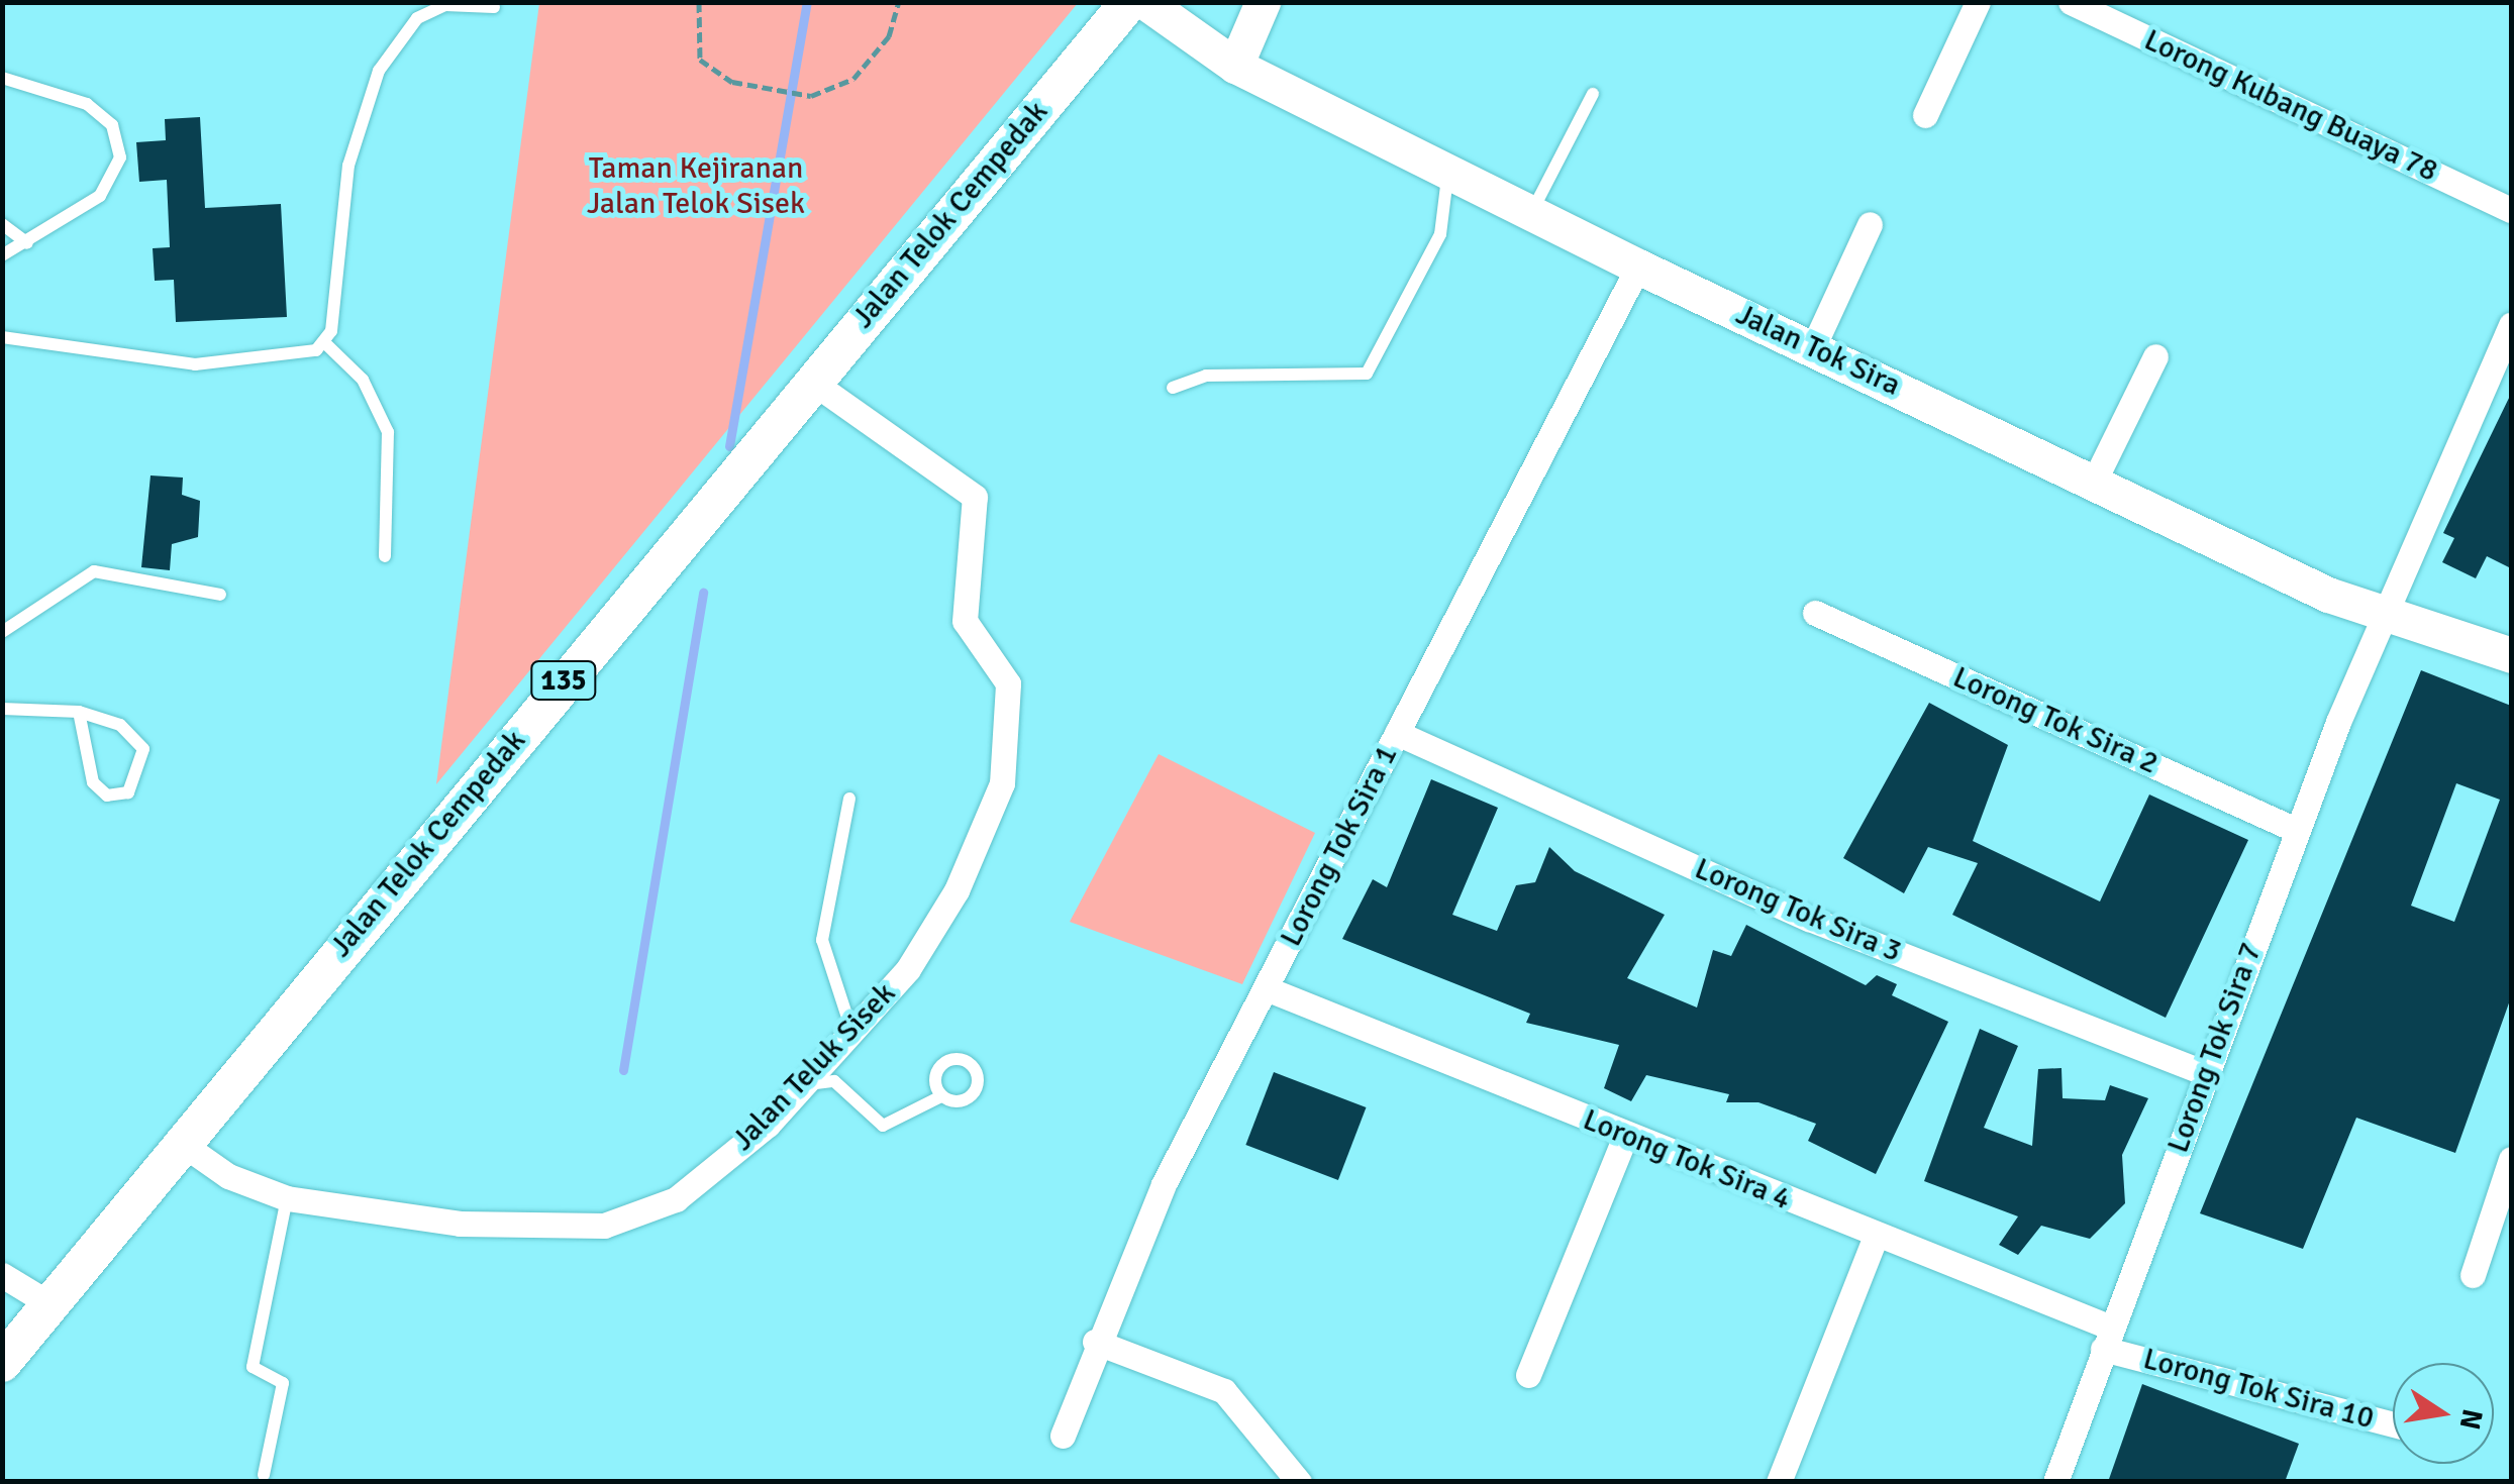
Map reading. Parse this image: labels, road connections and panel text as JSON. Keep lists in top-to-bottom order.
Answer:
{
  "streets": {
    "main road": ["Jalan Telok Cempedak", "135"],
    "street": [
      "Lorong Kubang Buaya 78",
      "Jalan Tok Sira",
      "Lorong Tok Sira 2",
      "Lorong Tok Sira 1",
      "Lorong Tok Sira 3",
      "Lorong Tok Sira 7",
      "Jalan Teluk Sisek",
      "Lorong Tok Sira 4",
      "Lorong Tok Sira 10"
    ]
  },
  "crossings": [
    ["Jalan Telok Cempedak", "Jalan Teluk Sisek"],
    ["Jalan Tok Sira", "Lorong Tok Sira 1"],
    ["Jalan Tok Sira", "Lorong Tok Sira 7"],
    ["Lorong Tok Sira 2", "Lorong Tok Sira 7"],
    ["Lorong Tok Sira 1", "Lorong Tok Sira 3"],
    ["Lorong Tok Sira 1", "Lorong Tok Sira 4"],
    ["Lorong Tok Sira 3", "Lorong Tok Sira 7"],
    ["Lorong Tok Sira 7", "Lorong Tok Sira 4"],
    ["Lorong Tok Sira 7", "Lorong Tok Sira 10"],
    ["Lorong Tok Sira 4", "Lorong Tok Sira 10"]
  ],
  "parks": ["Taman Kejiranan Jalan Telok Sisek"],
  "north": "right"
}
